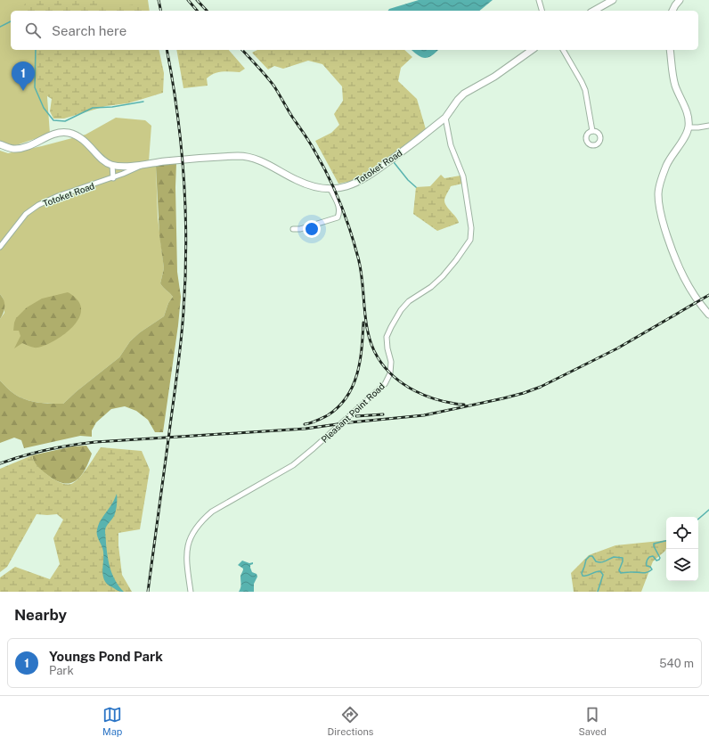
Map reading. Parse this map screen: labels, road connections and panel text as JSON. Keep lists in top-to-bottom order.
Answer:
{
  "streets": {
    "main road": ["Totoket Road"],
    "street": ["Pleasant Point Road"]
  },
  "crossings": [
    ["Totoket Road", "Pleasant Point Road"]
  ],
  "page": {
    "search": "Search here",
    "pins": "1",
    "heading": "Nearby",
    "list": [
      {
        "mark": "1",
        "name": "Youngs Pond Park",
        "note": "Park",
        "value": "540 m"
      }
    ],
    "nav": ["Map", "Directions", "Saved"]
  }
}
